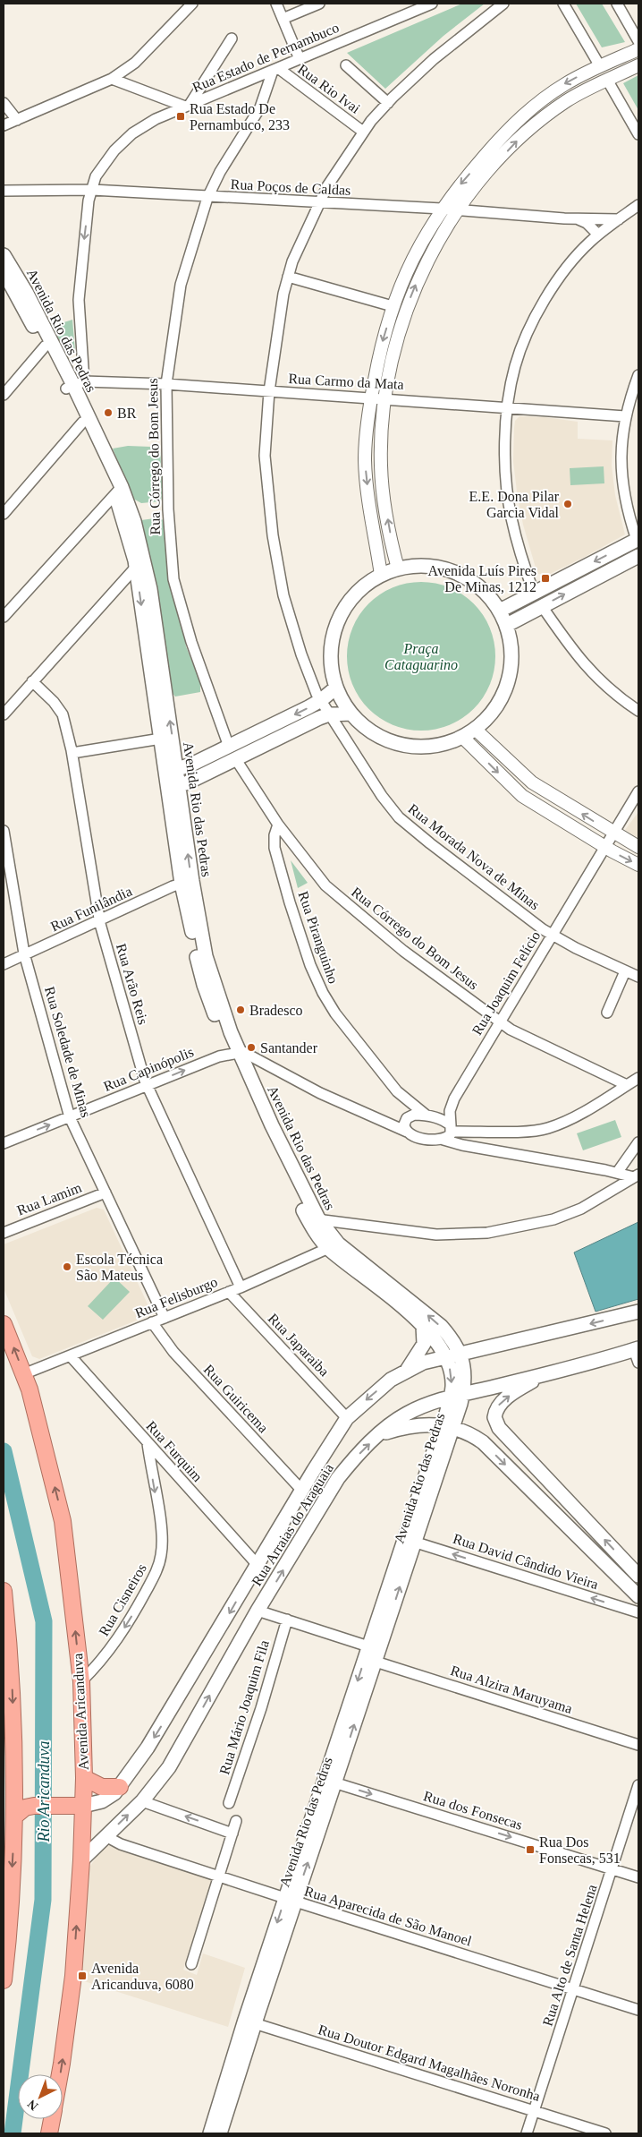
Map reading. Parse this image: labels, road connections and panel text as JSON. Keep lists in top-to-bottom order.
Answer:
{
  "streets": {
    "highway": ["Avenida Aricanduva"],
    "main road": ["Avenida Rio das Pedras", "Rua Arraias do Araguaia"],
    "street": [
      "Rua Estado de Pernambuco",
      "Rua Rio Ivai",
      "Rua Poços de Caldas",
      "Rua Carmo da Mata",
      "Rua Córrego do Bom Jesus",
      "Rua Morada Nova de Minas",
      "Rua Funilândia",
      "Rua Piranguinho",
      "Rua Joaquim Felício",
      "Rua Arão Reis",
      "Rua Soledade de Minas",
      "Rua Capinópolis",
      "Rua Lamim",
      "Rua Felisburgo",
      "Rua Japaraiba",
      "Rua Guiricema",
      "Rua Furquim",
      "Rua David Cândido Vieira",
      "Rua Cisneiros",
      "Rua Alzira Maruyama",
      "Rua Mário Joaquim Fila",
      "Rua dos Fonsecas",
      "Rua Aparecida de São Manoel",
      "Rua Alto de Santa Helena",
      "Rua Doutor Edgard Magalhães Noronha"
    ]
  },
  "crossings": [
    ["Rua Estado de Pernambuco", "Rua Rio Ivai"],
    ["Rua Estado de Pernambuco", "Rua Poços de Caldas"],
    ["Rua Estado de Pernambuco", "Avenida Rio das Pedras"],
    ["Rua Estado de Pernambuco", "Rua Carmo da Mata"],
    ["Rua Estado de Pernambuco", "Rua Córrego do Bom Jesus"],
    ["Rua Rio Ivai", "Rua Córrego do Bom Jesus"],
    ["Rua Rio Ivai", "Rua Morada Nova de Minas"],
    ["Rua Poços de Caldas", "Rua Córrego do Bom Jesus"],
    ["Rua Poços de Caldas", "Rua Morada Nova de Minas"],
    ["Avenida Rio das Pedras", "Rua Carmo da Mata"],
    ["Avenida Rio das Pedras", "Rua Funilândia"],
    ["Avenida Rio das Pedras", "Rua Capinópolis"],
    ["Avenida Rio das Pedras", "Rua Felisburgo"],
    ["Avenida Rio das Pedras", "Rua Arraias do Araguaia"],
    ["Avenida Rio das Pedras", "Rua David Cândido Vieira"],
    ["Avenida Rio das Pedras", "Rua Alzira Maruyama"],
    ["Avenida Rio das Pedras", "Rua dos Fonsecas"],
    ["Avenida Rio das Pedras", "Rua Aparecida de São Manoel"],
    ["Avenida Rio das Pedras", "Rua Doutor Edgard Magalhães Noronha"],
    ["Rua Carmo da Mata", "Rua Córrego do Bom Jesus"],
    ["Rua Carmo da Mata", "Rua Morada Nova de Minas"],
    ["Rua Córrego do Bom Jesus", "Rua Piranguinho"],
    ["Rua Córrego do Bom Jesus", "Rua Joaquim Felício"],
    ["Rua Morada Nova de Minas", "Rua Joaquim Felício"],
    ["Rua Funilândia", "Rua Arão Reis"],
    ["Rua Funilândia", "Rua Soledade de Minas"],
    ["Rua Piranguinho", "Rua Joaquim Felício"],
    ["Rua Arão Reis", "Rua Capinópolis"],
    ["Rua Arão Reis", "Rua Felisburgo"],
    ["Rua Soledade de Minas", "Rua Capinópolis"],
    ["Rua Soledade de Minas", "Rua Lamim"],
    ["Rua Soledade de Minas", "Rua Felisburgo"],
    ["Rua Felisburgo", "Rua Japaraiba"],
    ["Rua Felisburgo", "Rua Guiricema"],
    ["Rua Felisburgo", "Rua Furquim"],
    ["Rua Felisburgo", "Avenida Aricanduva"],
    ["Rua Japaraiba", "Rua Arraias do Araguaia"],
    ["Rua Guiricema", "Rua Arraias do Araguaia"],
    ["Rua Furquim", "Rua Arraias do Araguaia"],
    ["Rua Furquim", "Rua Cisneiros"],
    ["Rua Arraias do Araguaia", "Avenida Aricanduva"],
    ["Rua Arraias do Araguaia", "Rua Aparecida de São Manoel"],
    ["Rua Cisneiros", "Avenida Aricanduva"],
    ["Rua dos Fonsecas", "Rua Alto de Santa Helena"],
    ["Rua Aparecida de São Manoel", "Rua Alto de Santa Helena"],
    ["Rua Alto de Santa Helena", "Rua Doutor Edgard Magalhães Noronha"]
  ],
  "one_way": [
    "Rua Capinópolis",
    "Rua David Cândido Vieira",
    "Rua Cisneiros",
    "Rua dos Fonsecas"
  ],
  "water": ["Rio Aricanduva"],
  "parks": ["Praça Cataguarino"],
  "places": {
    "transit": [
      "Rua Estado De Pernambuco, 233",
      "Avenida Luís Pires De Minas, 1212",
      "Rua Dos Fonsecas, 531",
      "Avenida Aricanduva, 6080"
    ],
    "other": [
      "BR",
      "E.E. Dona Pilar Garcia Vidal",
      "Bradesco",
      "Santander",
      "Escola Técnica São Mateus"
    ]
  },
  "north": "bottom left"
}
